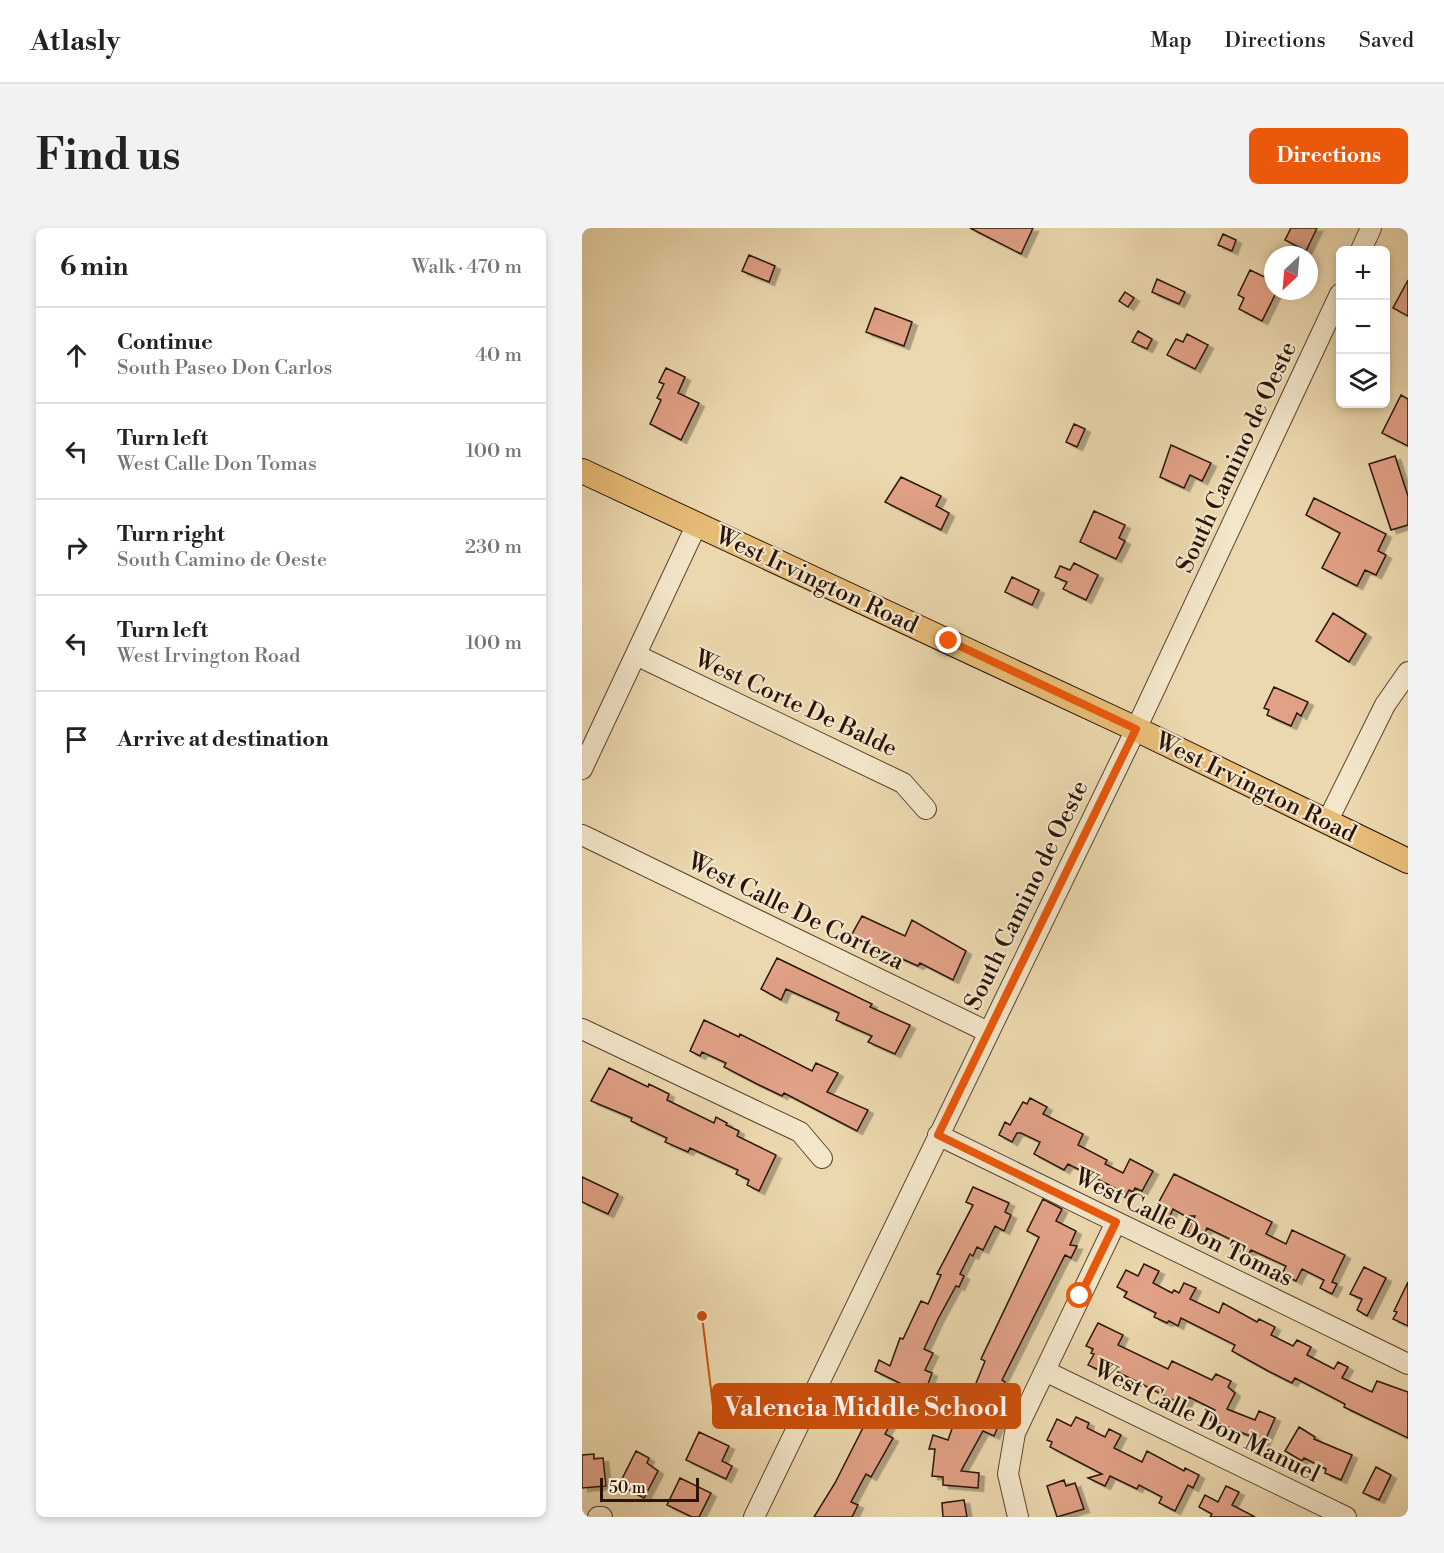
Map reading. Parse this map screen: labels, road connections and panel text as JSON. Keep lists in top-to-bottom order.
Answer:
{
  "streets": {
    "main road": ["West Irvington Road"],
    "street": [
      "South Camino de Oeste",
      "West Corte De Balde",
      "West Calle De Corteza",
      "West Calle Don Tomas",
      "West Calle Don Manuel"
    ]
  },
  "crossings": [
    ["South Camino de Oeste", "West Irvington Road"],
    ["South Camino de Oeste", "West Calle De Corteza"],
    ["South Camino de Oeste", "West Calle Don Tomas"]
  ],
  "places": ["Valencia Middle School"],
  "scale_bar": "50 m",
  "north": "bottom left",
  "page": {
    "header": "Atlasly",
    "nav": ["Map", "Directions", "Saved"],
    "buttons": "Directions",
    "title": "Find us",
    "heading": ["6 min", "Walk · 470 m"],
    "map_buttons": ["+", "−"],
    "list": [
      ["Continue", "South Paseo Don Carlos", "40 m"],
      ["Turn left", "West Calle Don Tomas", "100 m"],
      ["Turn right", "South Camino de Oeste", "230 m"],
      ["Turn left", "West Irvington Road", "100 m"],
      "Arrive at destination"
    ],
    "scale": "50 m"
  }
}
